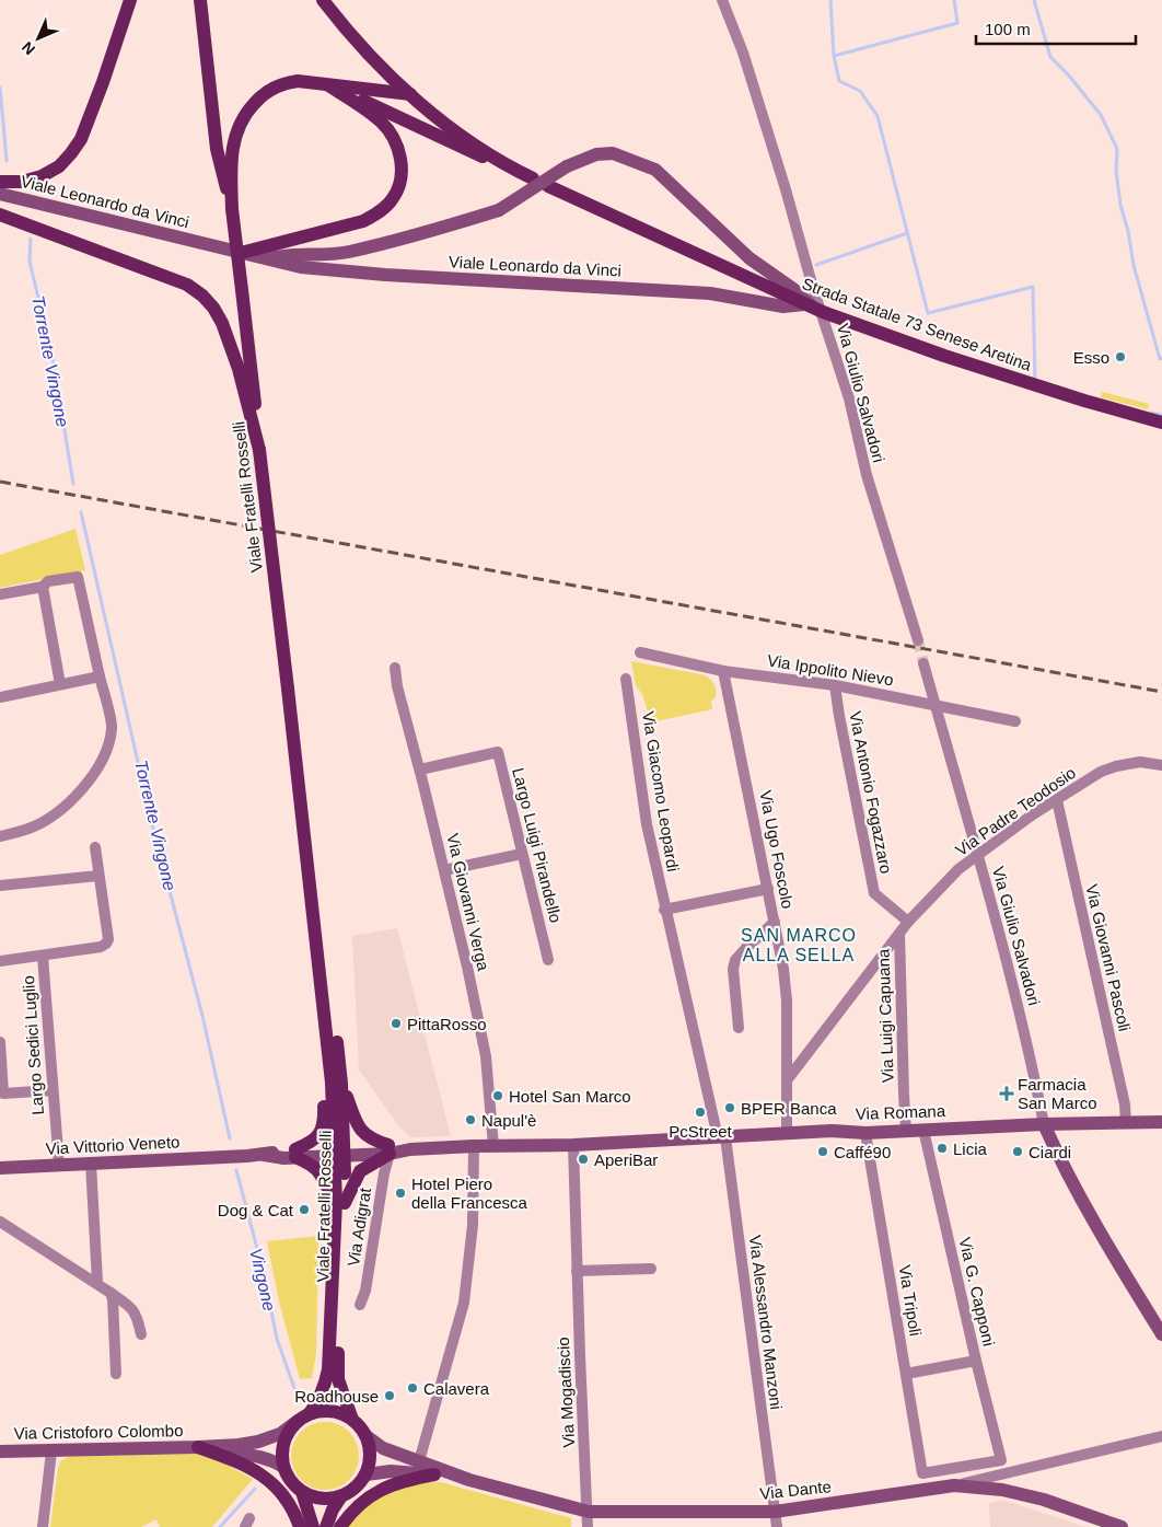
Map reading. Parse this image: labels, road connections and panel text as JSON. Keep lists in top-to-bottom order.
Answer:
{
  "streets": {
    "main road": [
      "Viale Leonardo da Vinci",
      "Strada Statale 73 Senese Aretina",
      "Viale Fratelli Rosselli",
      "Via Romana",
      "Via Vittorio Veneto",
      "Via Cristoforo Colombo",
      "Via Dante"
    ],
    "street": [
      "Via Giulio Salvadori",
      "Via Ippolito Nievo",
      "Via Giacomo Leopardi",
      "Via Antonio Fogazzaro",
      "Via Padre Teodosio",
      "Largo Luigi Pirandello",
      "Via Ugo Foscolo",
      "Via Giovanni Verga",
      "Via Giovanni Pascoli",
      "Via Luigi Capuana",
      "Largo Sedici Luglio",
      "Via Adigrat",
      "Via G. Capponi",
      "Via Tripoli",
      "Via Alessandro Manzoni",
      "Via Mogadiscio"
    ]
  },
  "crossings": [
    ["Viale Leonardo da Vinci", "Strada Statale 73 Senese Aretina"],
    ["Viale Leonardo da Vinci", "Via Giulio Salvadori"],
    ["Strada Statale 73 Senese Aretina", "Via Giulio Salvadori"],
    ["Via Giulio Salvadori", "Via Ippolito Nievo"],
    ["Via Giulio Salvadori", "Via Padre Teodosio"],
    ["Via Giulio Salvadori", "Via Romana"],
    ["Viale Fratelli Rosselli", "Via Romana"],
    ["Viale Fratelli Rosselli", "Via Cristoforo Colombo"],
    ["Viale Fratelli Rosselli", "Via Dante"],
    ["Via Ippolito Nievo", "Via Antonio Fogazzaro"],
    ["Via Ippolito Nievo", "Via Ugo Foscolo"],
    ["Via Giacomo Leopardi", "Via Romana"],
    ["Via Giacomo Leopardi", "Via Alessandro Manzoni"],
    ["Via Antonio Fogazzaro", "Via Padre Teodosio"],
    ["Via Padre Teodosio", "Via Ugo Foscolo"],
    ["Via Padre Teodosio", "Via Giovanni Pascoli"],
    ["Via Padre Teodosio", "Via Luigi Capuana"],
    ["Largo Luigi Pirandello", "Via Giovanni Verga"],
    ["Via Ugo Foscolo", "Via Romana"],
    ["Via Giovanni Verga", "Via Romana"],
    ["Via Giovanni Pascoli", "Via Romana"],
    ["Via Luigi Capuana", "Via Romana"],
    ["Largo Sedici Luglio", "Via Vittorio Veneto"],
    ["Via Romana", "Via Vittorio Veneto"],
    ["Via Romana", "Via Adigrat"],
    ["Via Romana", "Via G. Capponi"],
    ["Via Romana", "Via Tripoli"],
    ["Via Romana", "Via Alessandro Manzoni"],
    ["Via Romana", "Via Mogadiscio"],
    ["Via G. Capponi", "Via Tripoli"],
    ["Via Alessandro Manzoni", "Via Dante"],
    ["Via Mogadiscio", "Via Dante"],
    ["Via Cristoforo Colombo", "Via Dante"]
  ],
  "districts": ["SAN MARCO ALLA SELLA"],
  "water": ["Torrente Vingone", "Vingone"],
  "places": {
    "other": [
      "Esso",
      "PittaRosso",
      "Hotel San Marco",
      "BPER Banca",
      "PcStreet",
      "Napul'è",
      "Licia",
      "Caffé90",
      "Ciardi",
      "AperiBar",
      "Hotel Piero della Francesca",
      "Dog & Cat",
      "Calavera",
      "Roadhouse"
    ],
    "health": ["Farmacia San Marco"]
  },
  "scale_bar": "100 m",
  "north": "bottom left"
}
